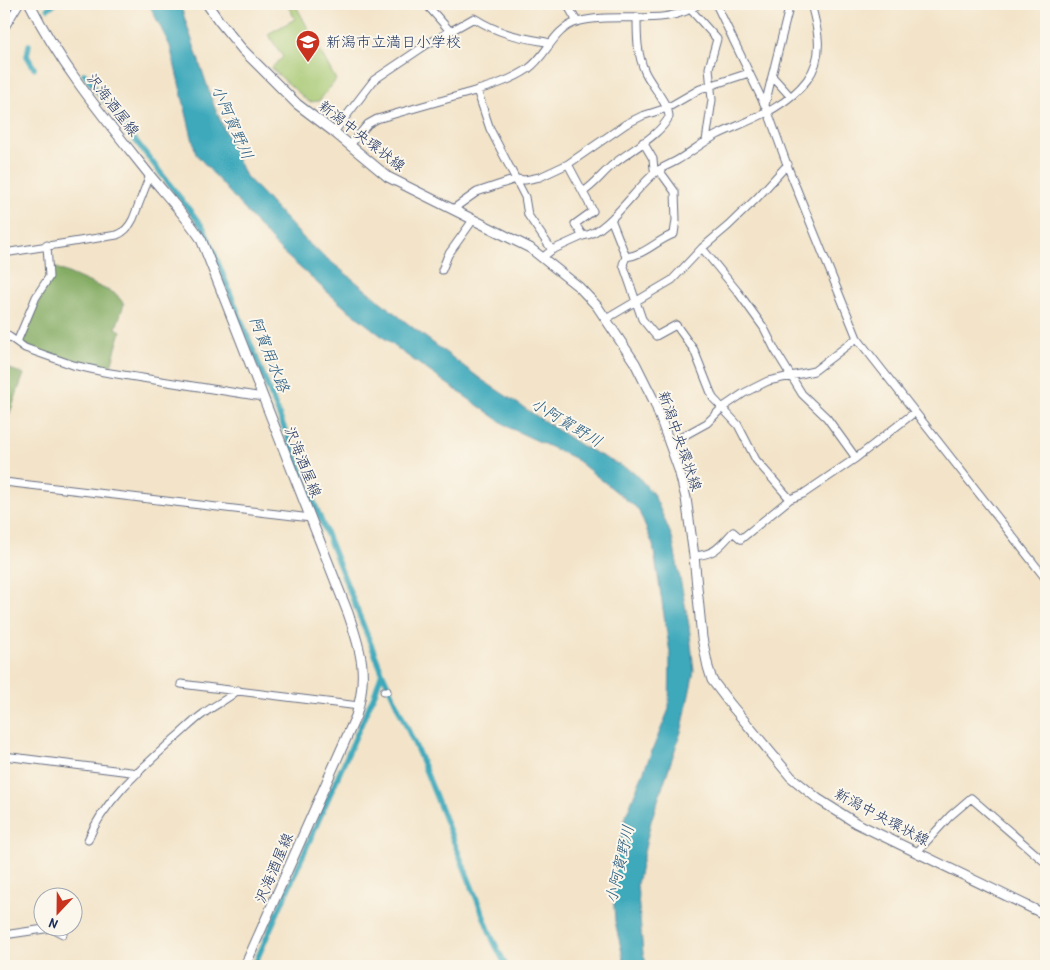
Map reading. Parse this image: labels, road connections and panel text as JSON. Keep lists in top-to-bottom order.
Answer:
{
  "streets": {
    "main road": ["沢海酒屋線", "新潟中央環状線"]
  },
  "water": ["小阿賀野川", "阿賀用水路"],
  "places": {
    "school or university": ["新潟市立満日小学校"]
  },
  "north": "bottom"
}
